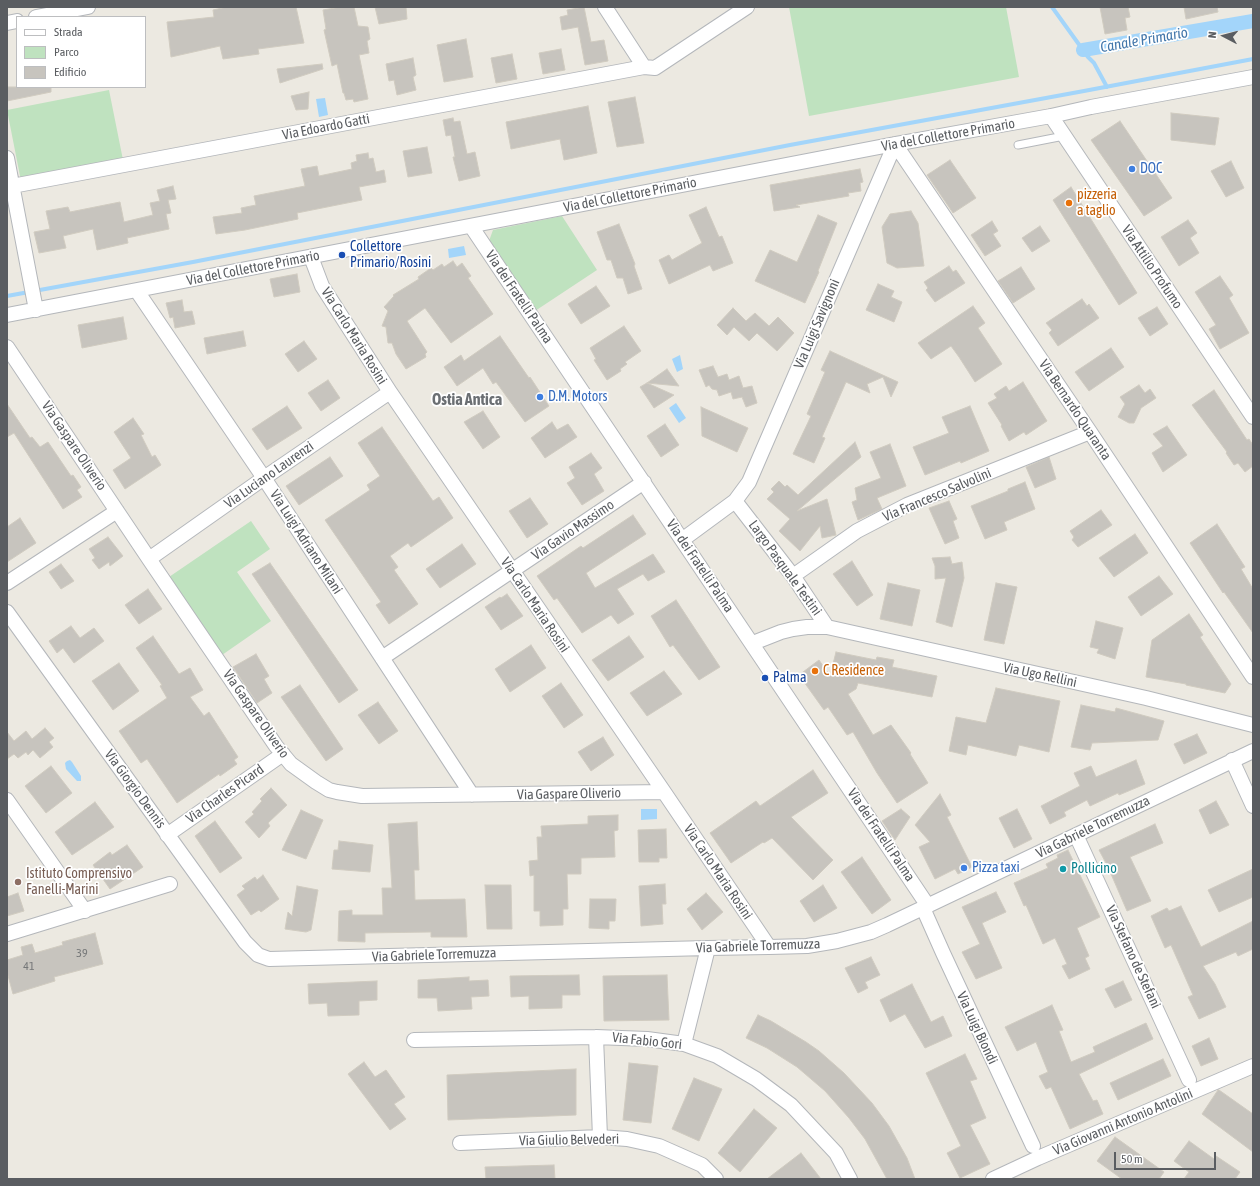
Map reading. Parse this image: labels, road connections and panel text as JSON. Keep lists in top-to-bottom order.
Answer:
{
  "streets": {
    "street": [
      "Via Edoardo Gatti",
      "Via del Collettore Primario",
      "Via Attilio Profumo",
      "Via dei Fratelli Palma",
      "Via Luigi Savignoni",
      "Via Carlo Maria Rosini",
      "Via Bernardo Quaranta",
      "Via Gaspare Oliverio",
      "Via Luciano Laurenzi",
      "Via Francesco Salvolini",
      "Via Gavio Massimo",
      "Via Luigi Adriano Milani",
      "Largo Pasquale Testini",
      "Via Ugo Rellini",
      "Via Giorgio Dennis",
      "Via Charles Picard",
      "Via Gabriele Torremuzza",
      "Via Stefano de Stefani",
      "Via Luigi Biondi",
      "Via Fabio Gori",
      "Via Giovanni Antonio Antolini",
      "Via Giulio Belvederi"
    ]
  },
  "crossings": [
    ["Via del Collettore Primario", "Via Attilio Profumo"],
    ["Via del Collettore Primario", "Via dei Fratelli Palma"],
    ["Via del Collettore Primario", "Via Luigi Savignoni"],
    ["Via del Collettore Primario", "Via Carlo Maria Rosini"],
    ["Via del Collettore Primario", "Via Bernardo Quaranta"],
    ["Via del Collettore Primario", "Via Luigi Adriano Milani"],
    ["Via dei Fratelli Palma", "Via Gavio Massimo"],
    ["Via dei Fratelli Palma", "Largo Pasquale Testini"],
    ["Via dei Fratelli Palma", "Via Gabriele Torremuzza"],
    ["Via dei Fratelli Palma", "Via Luigi Biondi"],
    ["Via Luigi Savignoni", "Via Bernardo Quaranta"],
    ["Via Luigi Savignoni", "Largo Pasquale Testini"],
    ["Via Carlo Maria Rosini", "Via Gaspare Oliverio"],
    ["Via Carlo Maria Rosini", "Via Luciano Laurenzi"],
    ["Via Carlo Maria Rosini", "Via Gavio Massimo"],
    ["Via Carlo Maria Rosini", "Via Gabriele Torremuzza"],
    ["Via Bernardo Quaranta", "Via Francesco Salvolini"],
    ["Via Gaspare Oliverio", "Via Luciano Laurenzi"],
    ["Via Gaspare Oliverio", "Via Luigi Adriano Milani"],
    ["Via Gaspare Oliverio", "Via Charles Picard"],
    ["Via Luciano Laurenzi", "Via Luigi Adriano Milani"],
    ["Via Francesco Salvolini", "Largo Pasquale Testini"],
    ["Via Gavio Massimo", "Via Luigi Adriano Milani"],
    ["Largo Pasquale Testini", "Via Ugo Rellini"],
    ["Via Giorgio Dennis", "Via Charles Picard"],
    ["Via Giorgio Dennis", "Via Gabriele Torremuzza"],
    ["Via Gabriele Torremuzza", "Via Stefano de Stefani"],
    ["Via Gabriele Torremuzza", "Via Luigi Biondi"]
  ],
  "districts": ["Ostia Antica"],
  "water": ["Canale Primario"],
  "places": [
    "DOC",
    "pizzeria a taglio",
    "Collettore Primario/Rosini",
    "D.M. Motors",
    "C Residence",
    "Palma",
    "Pizza taxi",
    "Pollicino",
    "Istituto Comprensivo Fanelli-Marini"
  ],
  "house_numbers": ["39", "41"],
  "legend": ["Strada", "Parco", "Edificio"],
  "scale_bar": "50 m",
  "north": "left"
}
